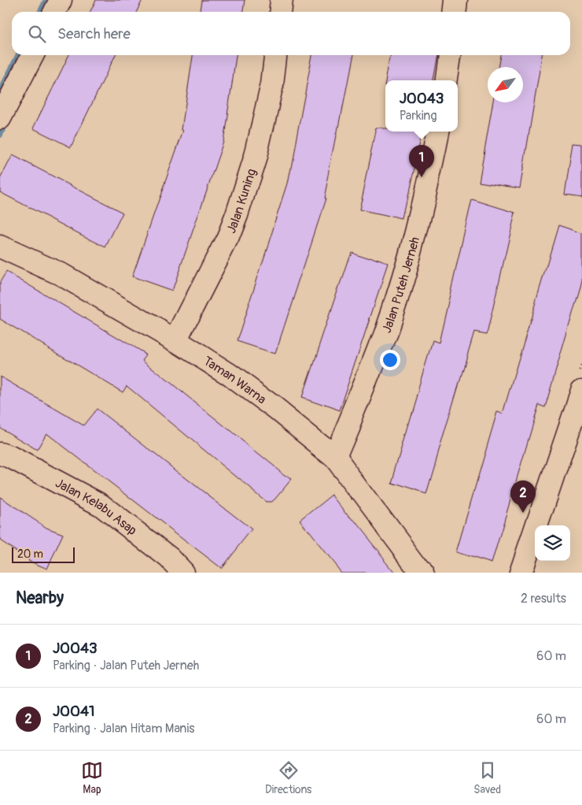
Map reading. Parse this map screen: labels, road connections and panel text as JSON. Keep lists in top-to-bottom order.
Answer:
{
  "streets": {
    "street": [
      "Jalan Kuning",
      "Jalan Puteh Jerneh",
      "Taman Warna",
      "Jalan Kelabu Asap"
    ]
  },
  "crossings": [
    ["Jalan Kuning", "Taman Warna"],
    ["Jalan Puteh Jerneh", "Taman Warna"]
  ],
  "scale_bar": "20 m",
  "north": "bottom left",
  "page": {
    "search": "Search here",
    "popup": ["J0043", "Parking"],
    "pins": ["1", "2"],
    "scale": "20 m",
    "heading": ["Nearby", "2 results"],
    "list": [
      {
        "mark": "1",
        "name": "J0043",
        "note": "Parking · Jalan Puteh Jerneh",
        "value": "60 m"
      },
      {
        "mark": "2",
        "name": "J0041",
        "note": "Parking · Jalan Hitam Manis",
        "value": "60 m"
      }
    ],
    "nav": ["Map", "Directions", "Saved"]
  }
}
